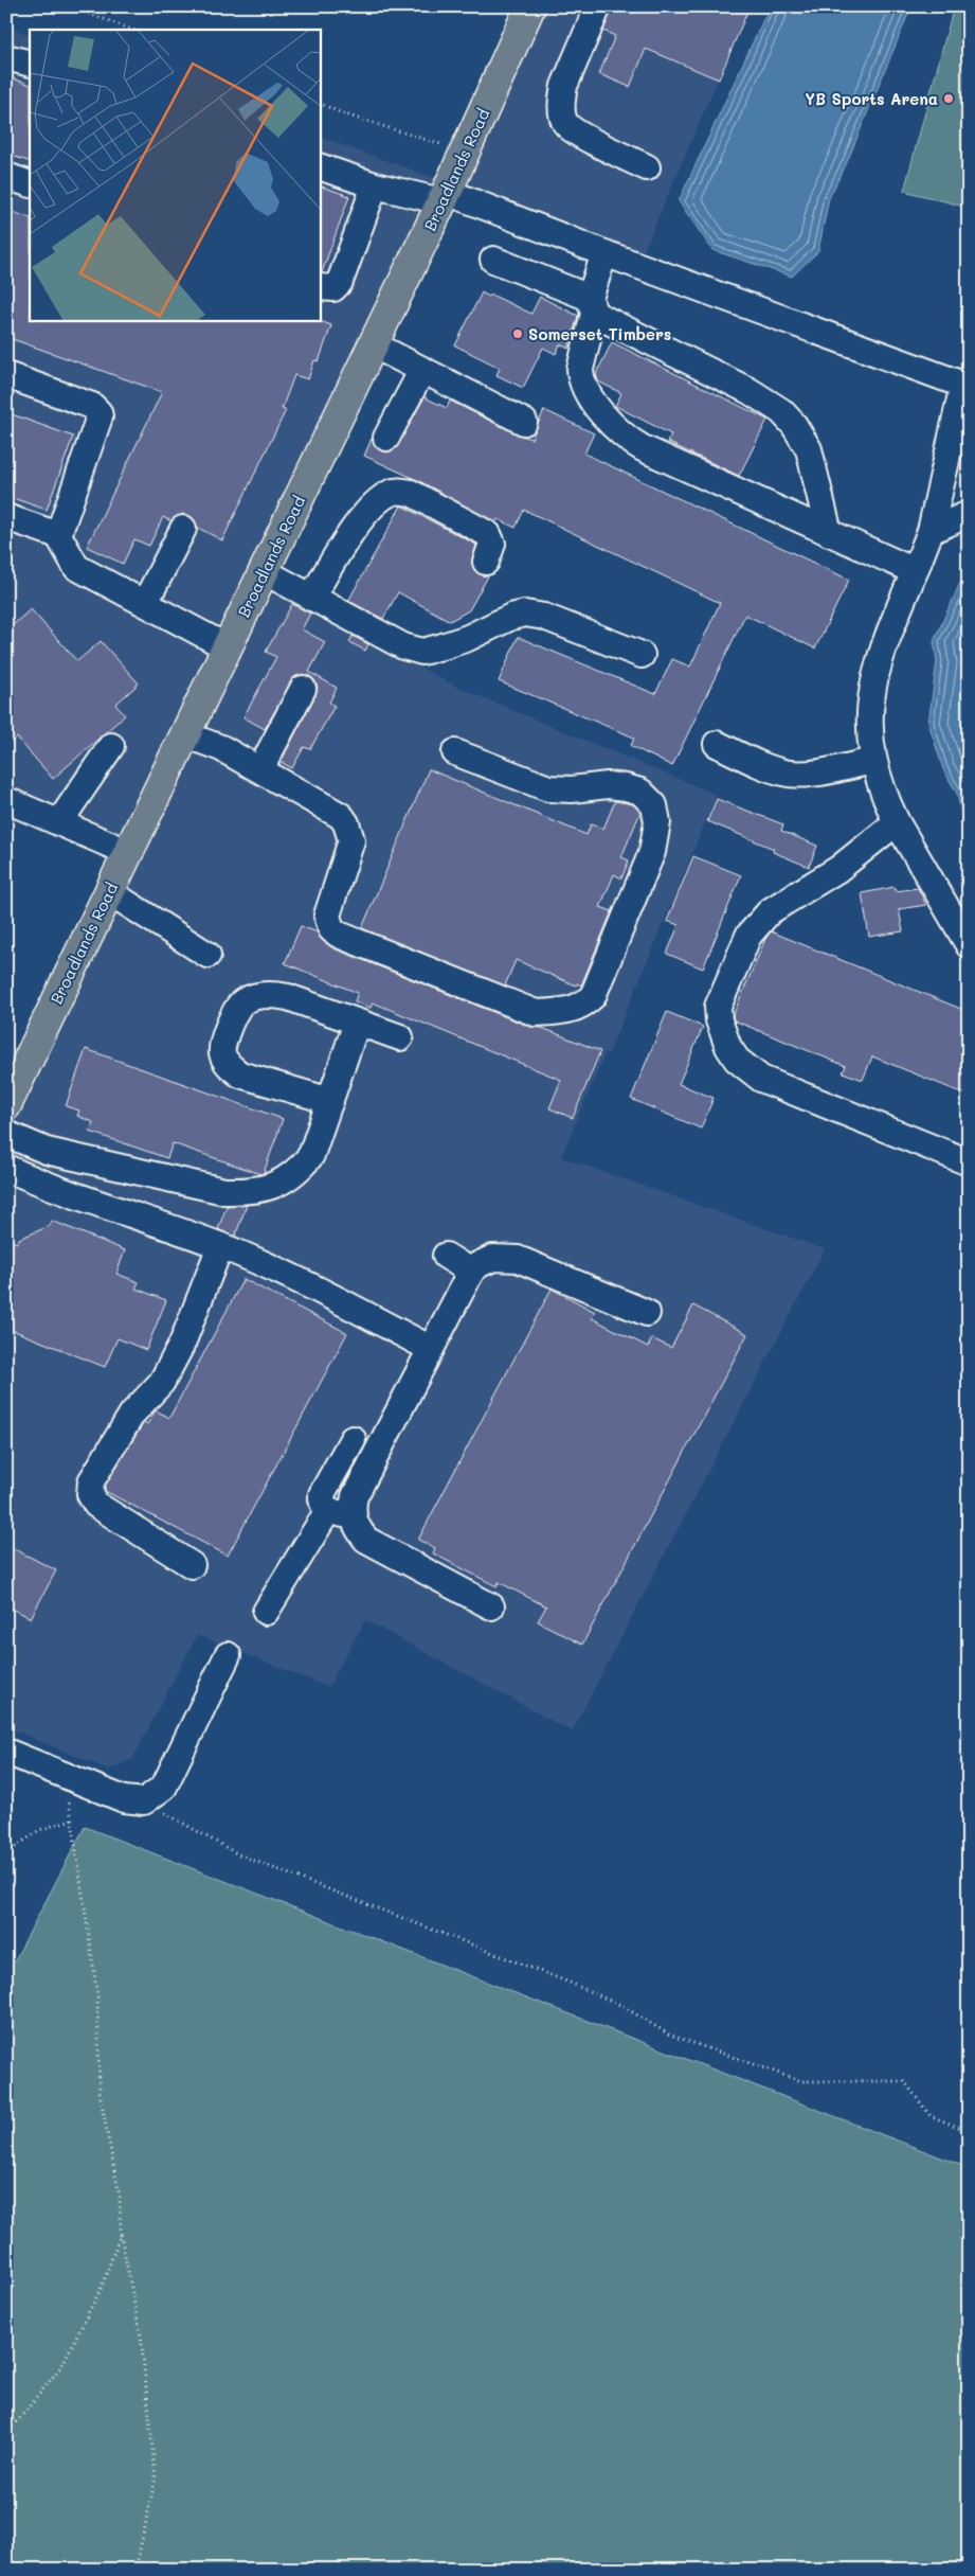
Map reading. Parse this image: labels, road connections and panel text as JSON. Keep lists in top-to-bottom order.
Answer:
{
  "streets": {
    "main road": ["Broadlands Road"]
  },
  "places": ["YB Sports Arena", "Somerset Timbers"]
}
